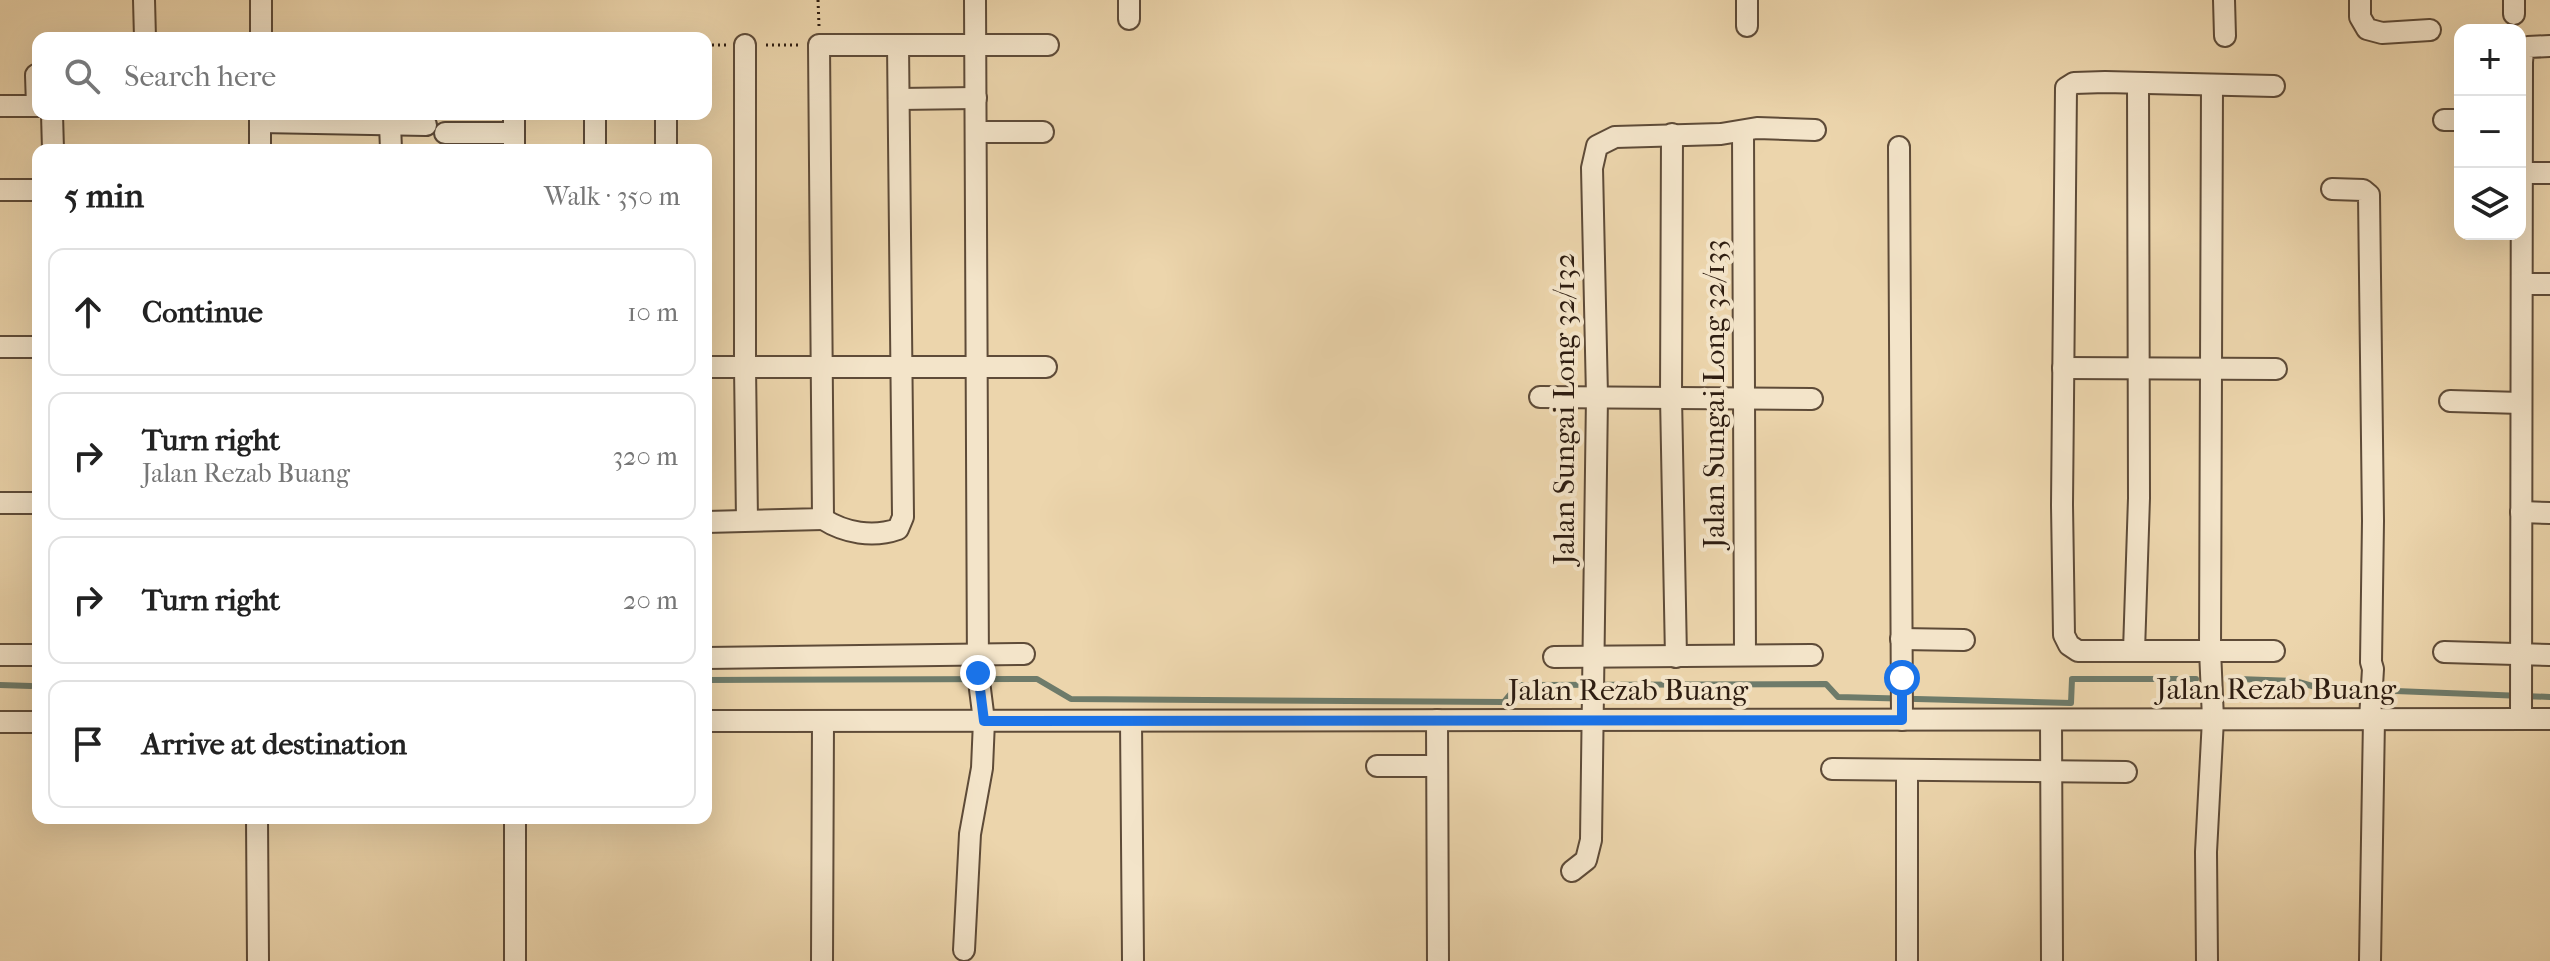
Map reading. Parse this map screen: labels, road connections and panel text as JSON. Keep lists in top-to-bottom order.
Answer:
{
  "streets": {
    "street": ["Jalan Sungai Long 32/133", "Jalan Sungai Long 32/132", "Jalan Rezab Buang"]
  },
  "crossings": [
    ["Jalan Sungai Long 32/132", "Jalan Rezab Buang"]
  ],
  "page": {
    "map_buttons": ["+", "−"],
    "search": "Search here",
    "heading": ["5 min", "Walk · 350 m"],
    "list": [
      ["Continue", "10 m"],
      ["Turn right", "Jalan Rezab Buang", "320 m"],
      ["Turn right", "20 m"],
      "Arrive at destination"
    ]
  }
}
